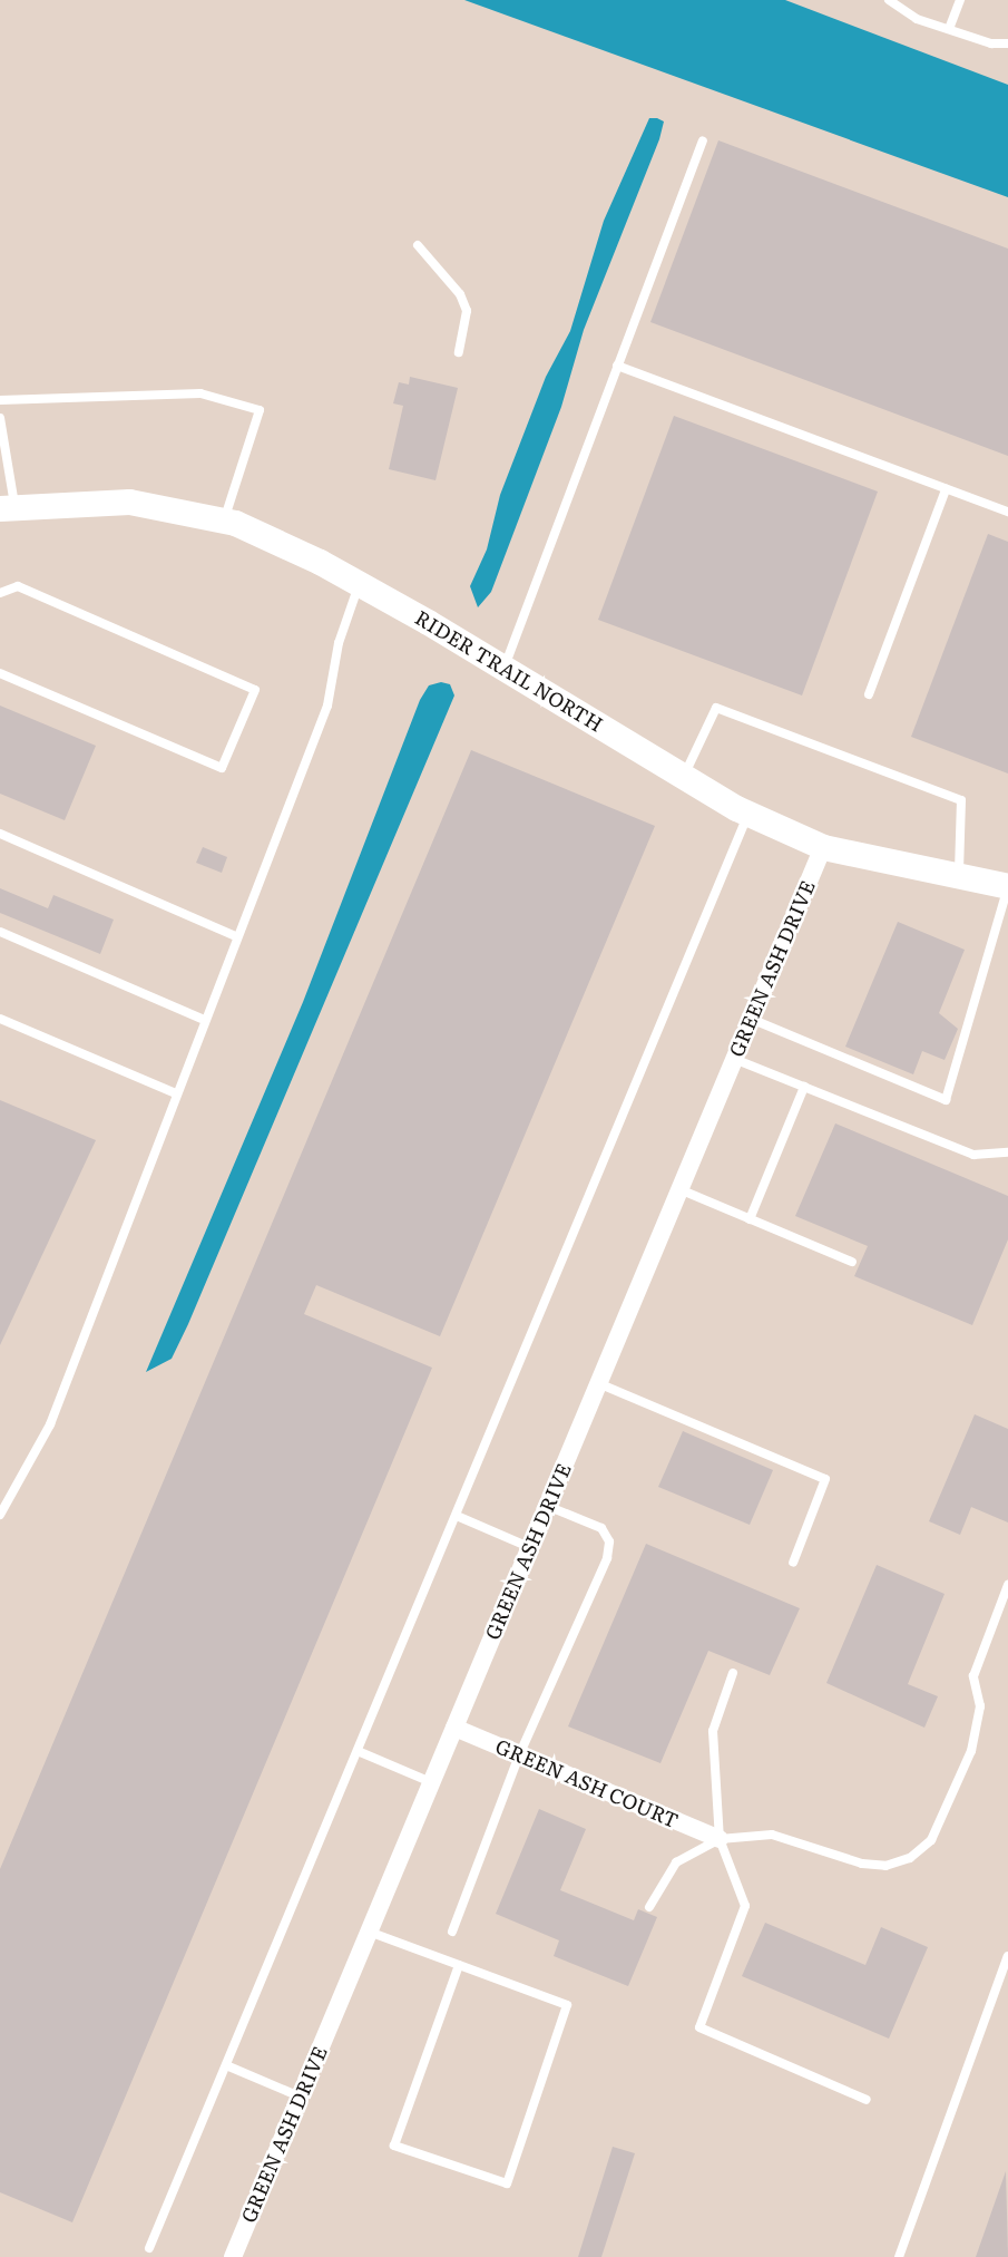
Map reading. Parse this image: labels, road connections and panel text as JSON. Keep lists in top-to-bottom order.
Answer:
{
  "streets": {
    "street": ["RIDER TRAIL NORTH", "GREEN ASH DRIVE", "GREEN ASH COURT"]
  },
  "crossings": [
    ["RIDER TRAIL NORTH", "GREEN ASH DRIVE"],
    ["GREEN ASH DRIVE", "GREEN ASH COURT"]
  ]
}
